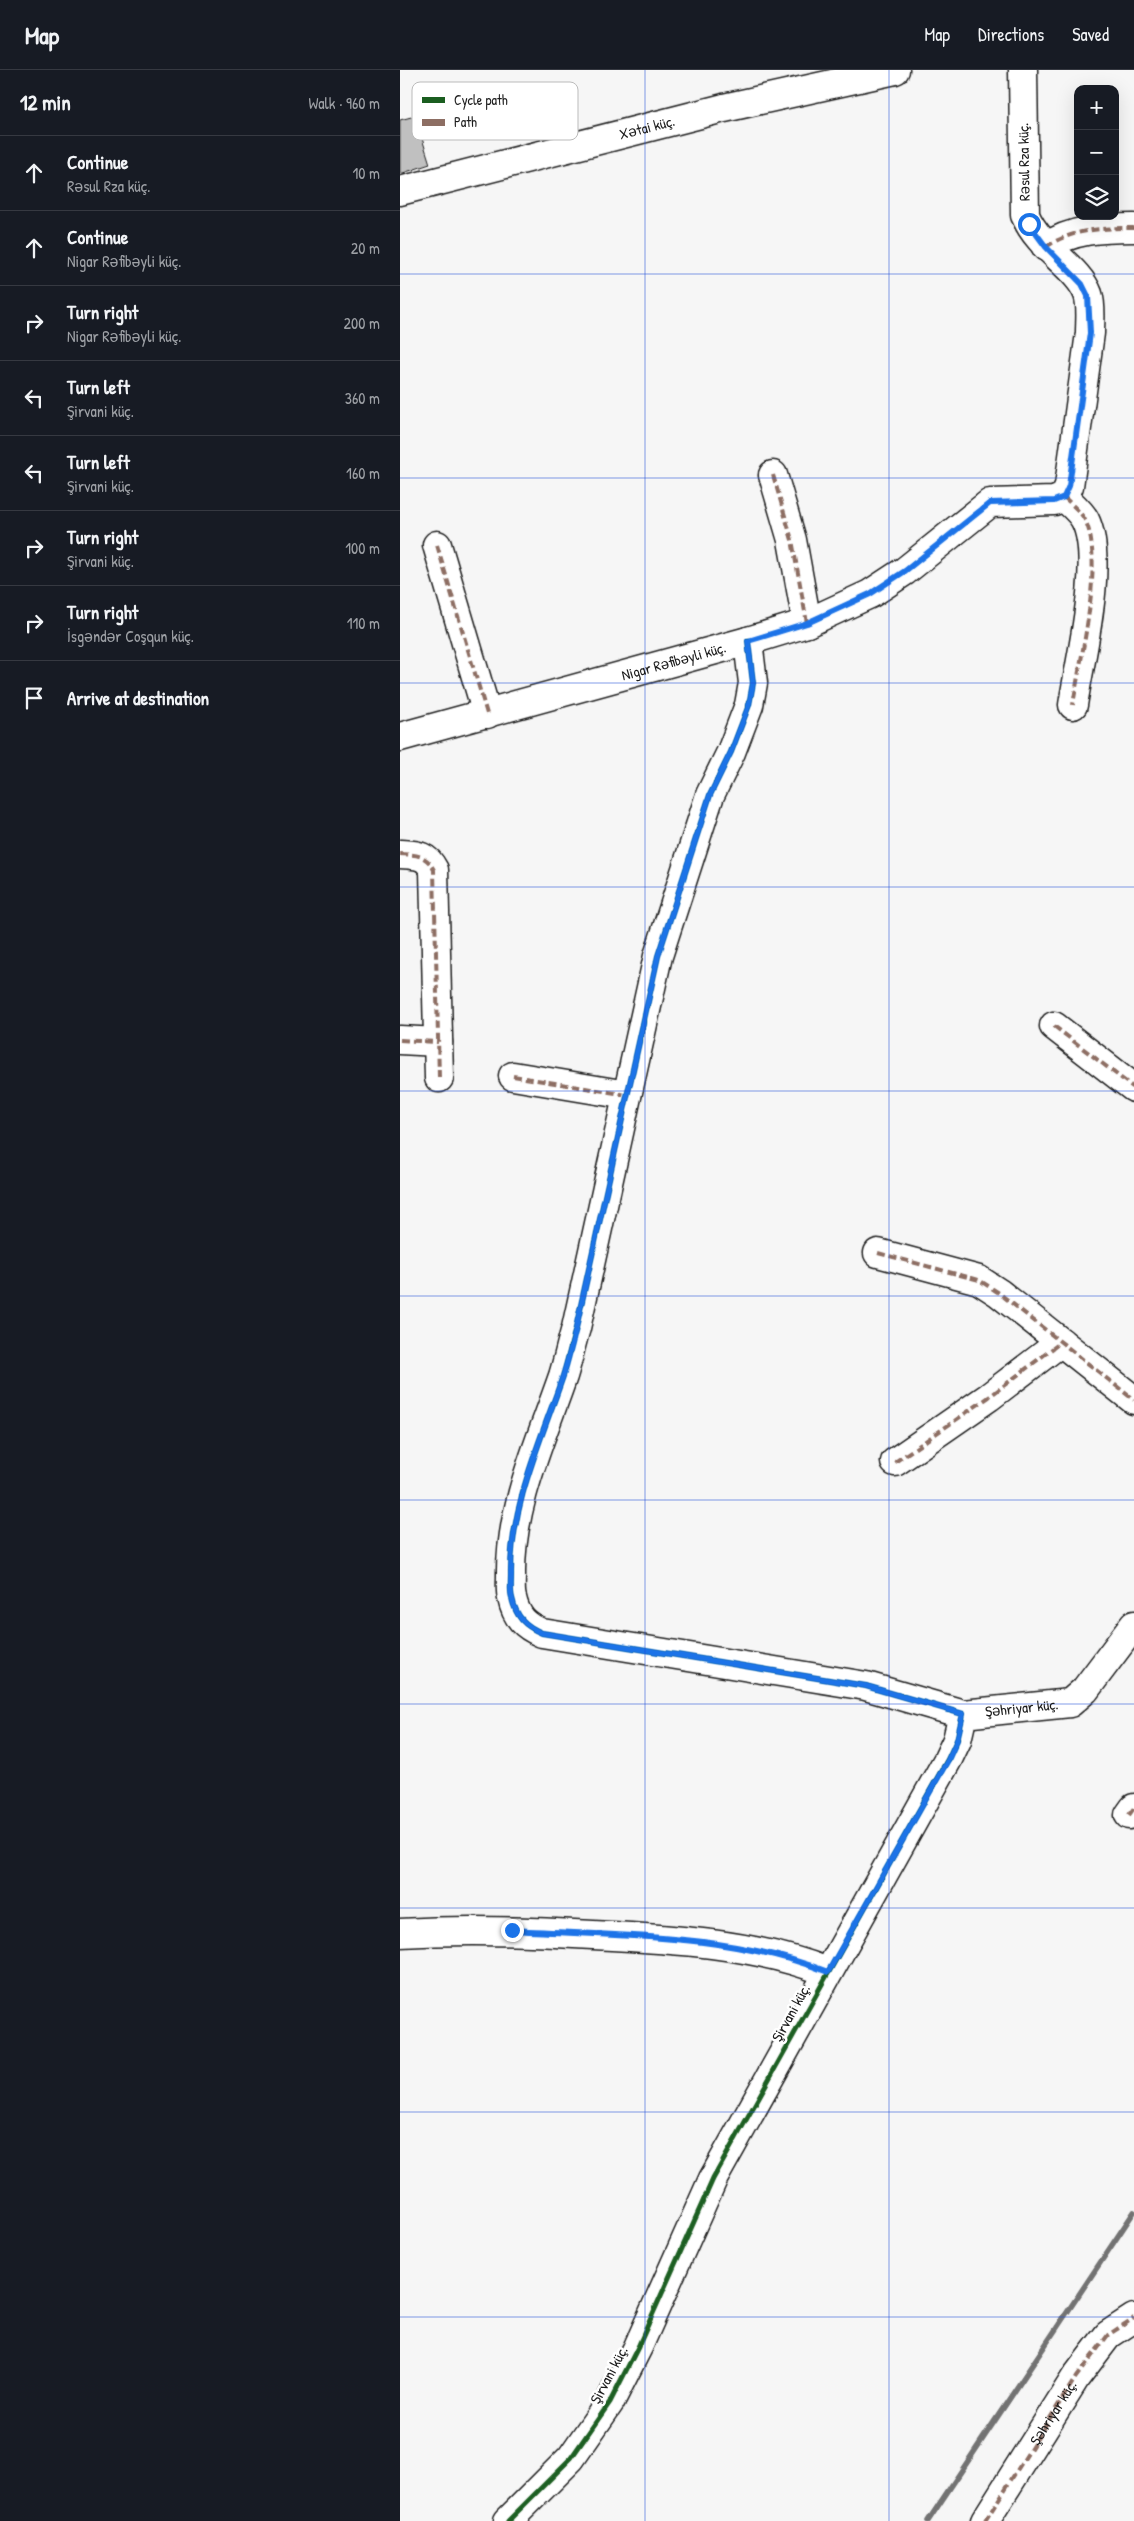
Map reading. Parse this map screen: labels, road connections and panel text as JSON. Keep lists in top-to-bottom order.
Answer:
{
  "streets": {
    "street": [
      "Xətai küç.",
      "Rəsul Rza küç.",
      "Nigar Rəfibəyli küç.",
      "Şəhriyar küç.",
      "Şirvani küç."
    ]
  },
  "crossings": [
    ["Şəhriyar küç.", "Şirvani küç."]
  ],
  "legend": ["Cycle path", "Path"],
  "page": {
    "header": "Map",
    "nav": ["Map", "Directions", "Saved"],
    "heading": ["12 min", "Walk · 960 m"],
    "map_buttons": ["+", "−"],
    "list": [
      ["Continue", "Rəsul Rza küç.", "10 m"],
      ["Continue", "Nigar Rəfibəyli küç.", "20 m"],
      ["Turn right", "Nigar Rəfibəyli küç.", "200 m"],
      ["Turn left", "Şirvani küç.", "360 m"],
      ["Turn left", "Şirvani küç.", "160 m"],
      ["Turn right", "Şirvani küç.", "100 m"],
      ["Turn right", "İsgəndər Coşqun küç.", "110 m"],
      "Arrive at destination"
    ]
  }
}
